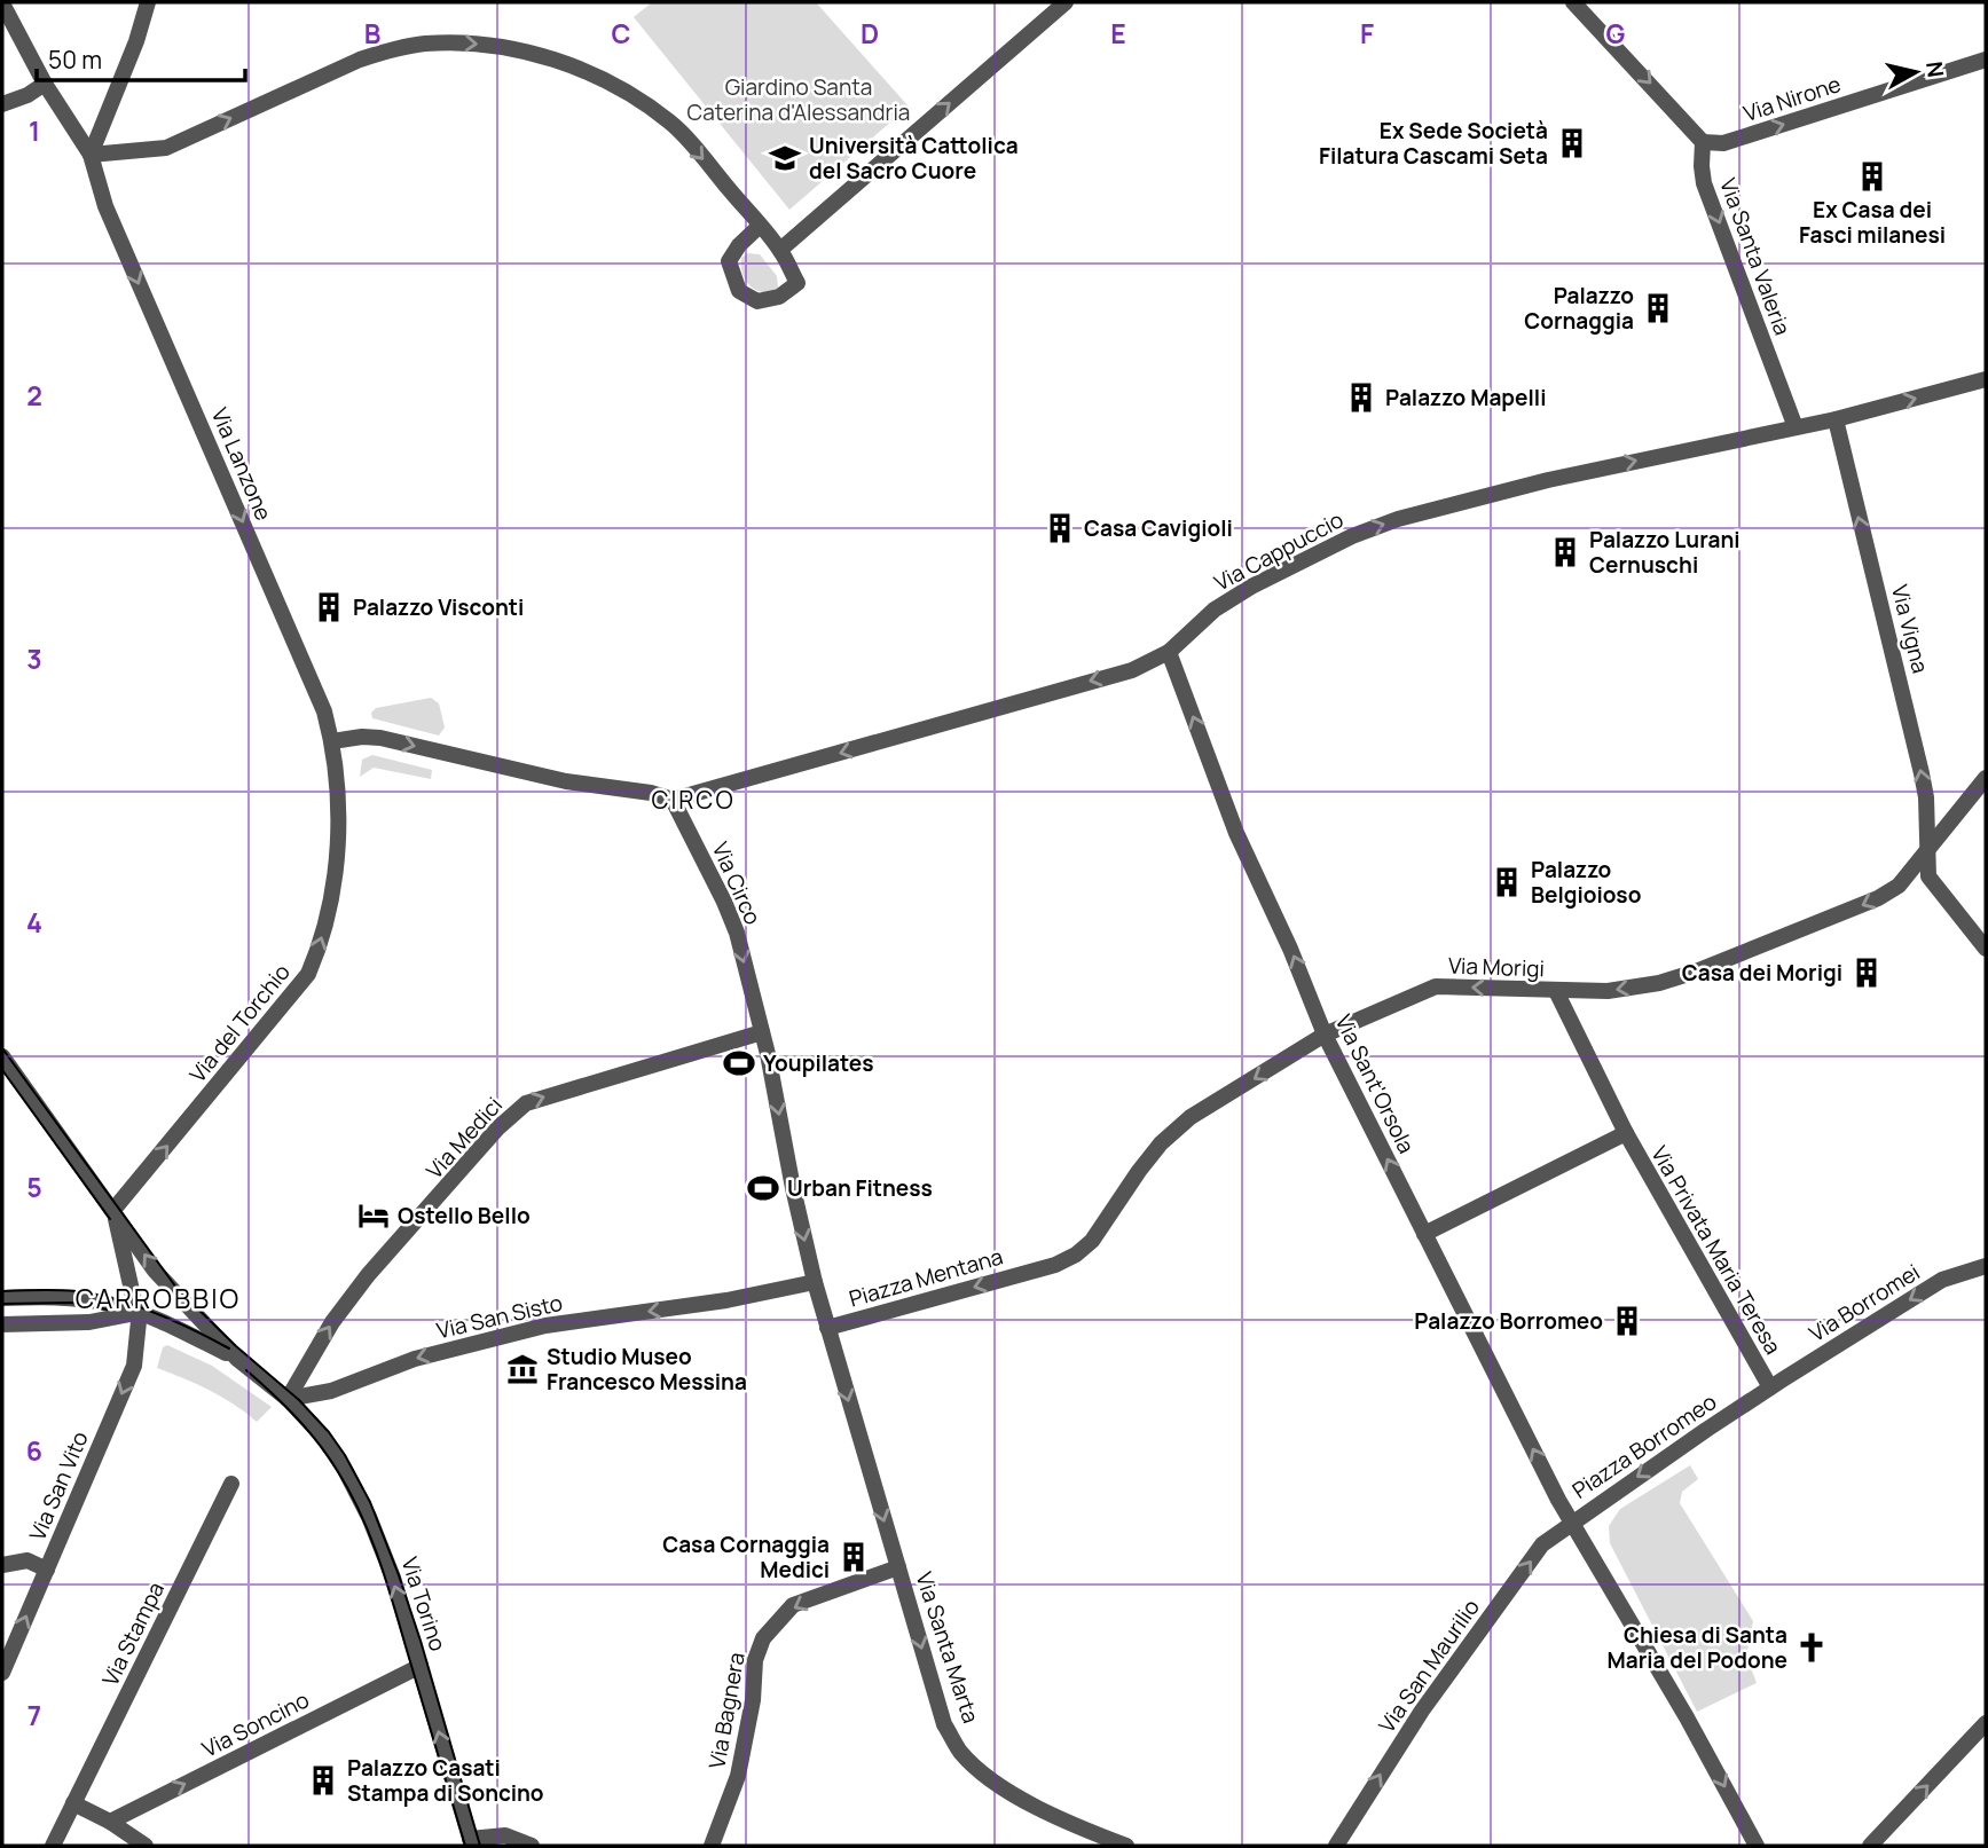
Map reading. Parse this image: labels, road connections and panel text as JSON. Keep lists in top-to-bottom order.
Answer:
{
  "streets": {
    "street": [
      "Via Nirone",
      "Via Santa Valeria",
      "Via Lanzone",
      "Via Cappuccio",
      "Via Vigna",
      "Via Circo",
      "Via Morigi",
      "Via del Torchio",
      "Via Sant'Orsola",
      "Via Medici",
      "Via Privata Maria Teresa",
      "Piazza Mentana",
      "Via Borromei",
      "Via San Sisto",
      "Piazza Borromeo",
      "Via San Vito",
      "Via Torino",
      "Via Stampa",
      "Via Santa Marta",
      "Via San Maurilio",
      "Via Bagnera",
      "Via Soncino"
    ]
  },
  "crossings": [
    ["Via Nirone", "Via Santa Valeria"],
    ["Via Santa Valeria", "Via Cappuccio"],
    ["Via Lanzone", "Via del Torchio"],
    ["Via Cappuccio", "Via Vigna"],
    ["Via Cappuccio", "Via Circo"],
    ["Via Cappuccio", "Via Sant'Orsola"],
    ["Via Vigna", "Via Morigi"],
    ["Via Circo", "Via Medici"],
    ["Via Circo", "Piazza Mentana"],
    ["Via Circo", "Via San Sisto"],
    ["Via Morigi", "Via Sant'Orsola"],
    ["Via Morigi", "Via Privata Maria Teresa"],
    ["Via Morigi", "Piazza Mentana"],
    ["Via Sant'Orsola", "Via Privata Maria Teresa"],
    ["Via Sant'Orsola", "Piazza Borromeo"],
    ["Via Sant'Orsola", "Via San Maurilio"],
    ["Via Medici", "Via San Sisto"],
    ["Via Medici", "Via Torino"],
    ["Via Privata Maria Teresa", "Via Borromei"],
    ["Via Privata Maria Teresa", "Piazza Borromeo"],
    ["Piazza Mentana", "Via Santa Marta"],
    ["Via Borromei", "Piazza Borromeo"],
    ["Via San Sisto", "Via Torino"],
    ["Piazza Borromeo", "Via San Maurilio"],
    ["Via Torino", "Via Soncino"],
    ["Via Santa Marta", "Via Bagnera"]
  ],
  "one_way": [
    "Via Nirone",
    "Via Santa Valeria",
    "Via Lanzone",
    "Via Vigna",
    "Via Circo",
    "Via Morigi",
    "Via del Torchio",
    "Via Sant'Orsola",
    "Via Medici",
    "Via Borromei",
    "Via San Sisto",
    "Via Torino",
    "Via Santa Marta",
    "Via San Maurilio",
    "Via Bagnera",
    "Via Soncino"
  ],
  "districts": ["CIRCO", "CARROBBIO"],
  "parks": ["Giardino Santa Caterina d'Alessandria"],
  "places": {
    "building": [
      "Ex Sede Società Filatura Cascami Seta",
      "Ex Casa dei Fasci milanesi",
      "Palazzo Cornaggia",
      "Palazzo Mapelli",
      "Casa Cavigioli",
      "Palazzo Lurani Cernuschi",
      "Palazzo Visconti",
      "Palazzo Belgioioso",
      "Casa dei Morigi",
      "Palazzo Borromeo",
      "Casa Cornaggia Medici",
      "Palazzo Casati Stampa di Soncino"
    ],
    "school or university": ["Università Cattolica del Sacro Cuore"],
    "sports": ["Youpilates", "Urban Fitness"],
    "hotel": ["Ostello Bello"],
    "museum": ["Studio Museo Francesco Messina"],
    "church": ["Chiesa di Santa Maria del Podone"]
  },
  "scale_bar": "50 m",
  "north": "right",
  "grid": {
    "columns": [
      "B",
      "C",
      "D",
      "E",
      "F",
      "G"
    ],
    "rows": [
      "1",
      "2",
      "3",
      "4",
      "5",
      "6",
      "7"
    ]
  }
}
